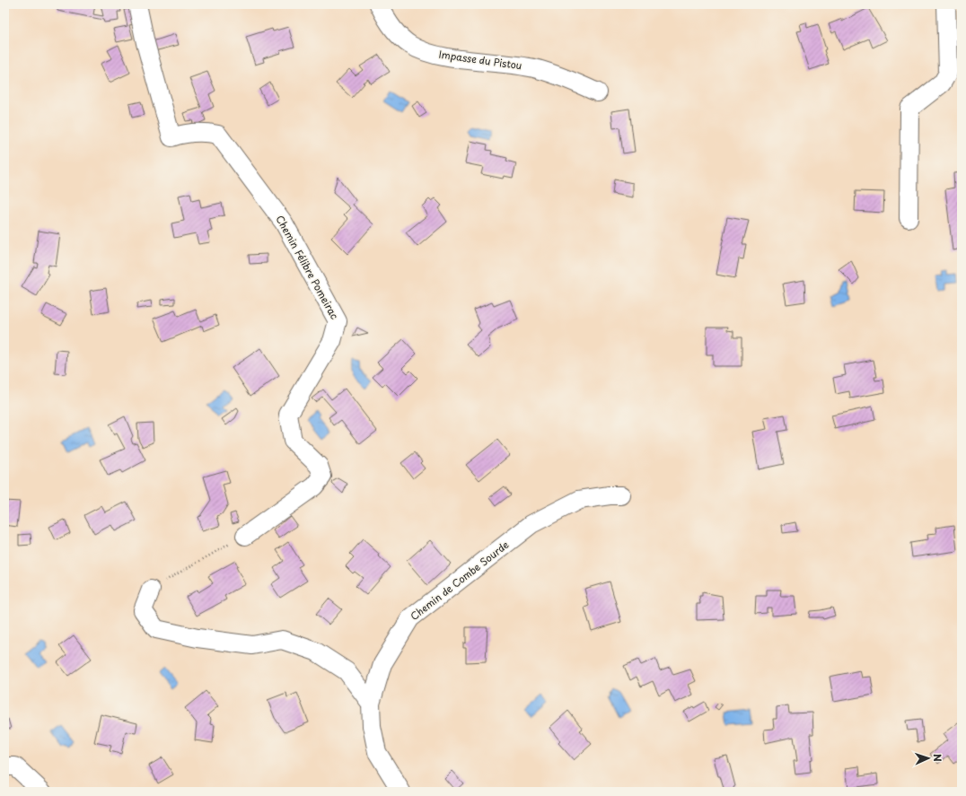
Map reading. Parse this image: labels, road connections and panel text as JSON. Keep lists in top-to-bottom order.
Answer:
{
  "streets": {
    "street": ["Impasse du Pistou", "Chemin Félibre Pomeirac", "Chemin de Combe Sourde"]
  },
  "north": "right"
}
